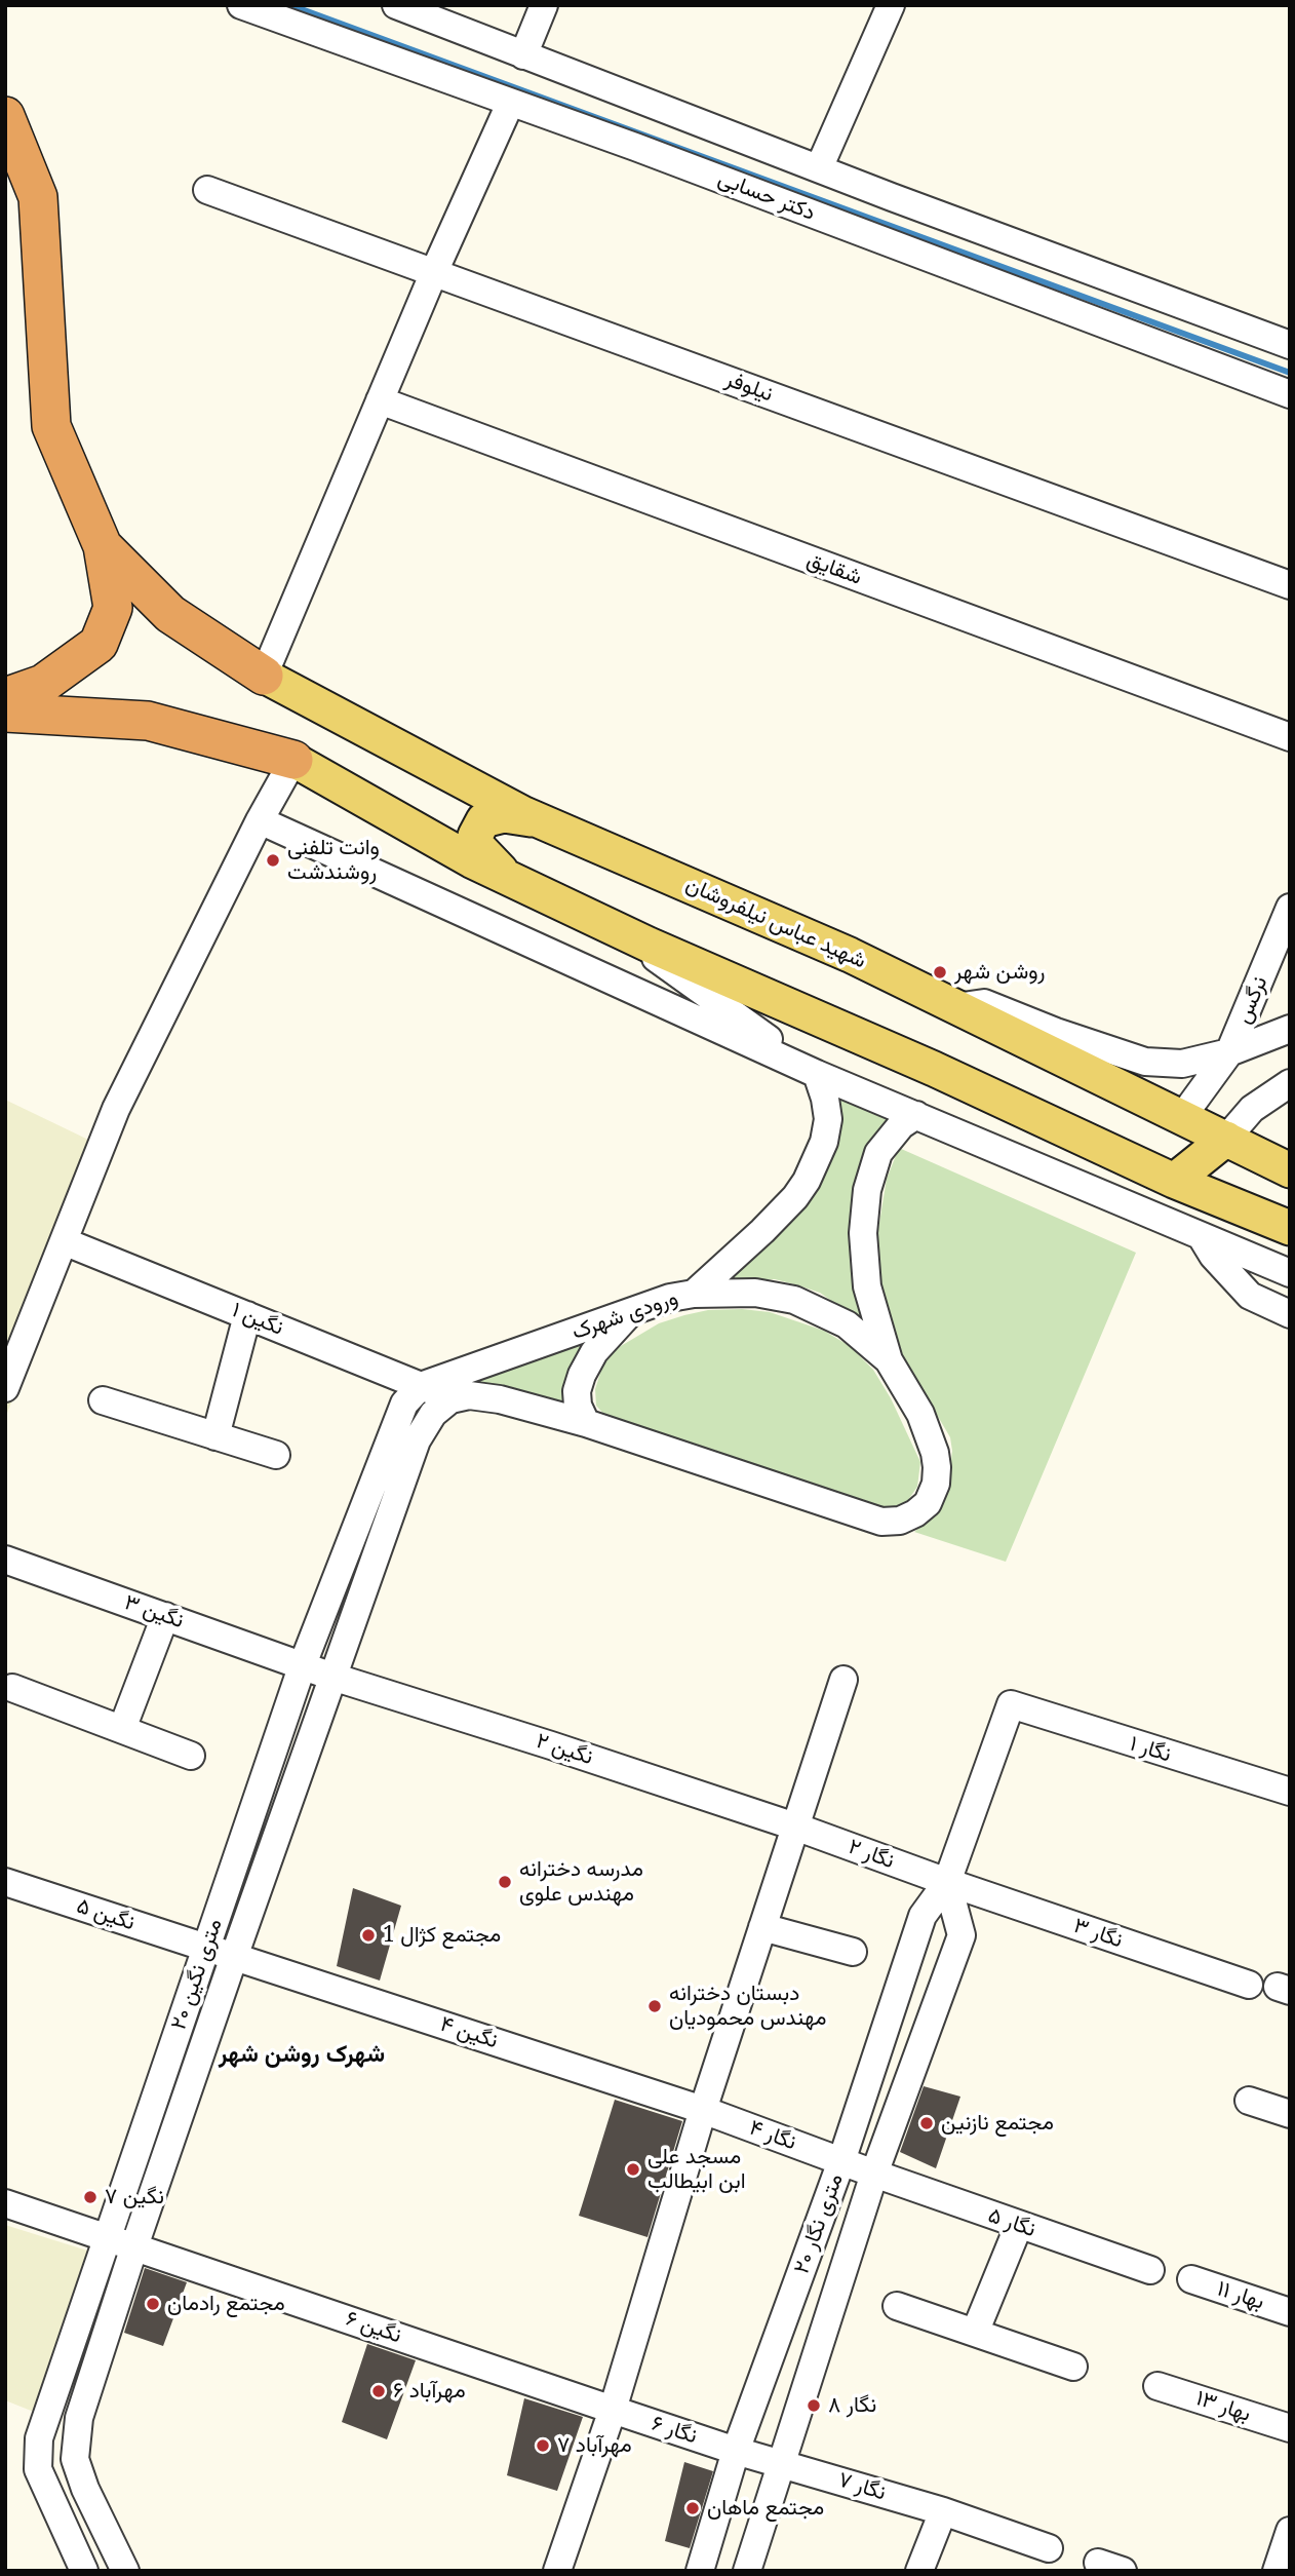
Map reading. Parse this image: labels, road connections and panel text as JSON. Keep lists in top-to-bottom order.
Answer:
{
  "streets": {
    "main road": ["شهید عباس نیلفروشان"],
    "street": [
      "دکتر حسابی",
      "نیلوفر",
      "شقایق",
      "نرگس",
      "ورودی شهرک",
      "نگین ۱",
      "نگین ۳",
      "نگین ۲",
      "نگار ۱",
      "نگار ۲",
      "نگین ۵",
      "نگار ۳",
      "۲۰ متری نگین",
      "نگین ۴",
      "نگار ۴",
      "نگار ۵",
      "۲۰ متری نگار",
      "بهار ۱۱",
      "نگین ۶",
      "بهار ۱۳",
      "نگار ۶",
      "نگار ۷"
    ]
  },
  "crossings": [
    ["شهید عباس نیلفروشان", "نرگس"],
    ["ورودی شهرک", "نگین ۱"],
    ["ورودی شهرک", "۲۰ متری نگین"],
    ["نگین ۱", "۲۰ متری نگین"],
    ["نگین ۳", "نگین ۲"],
    ["نگین ۳", "۲۰ متری نگین"],
    ["نگین ۲", "نگار ۲"],
    ["نگین ۲", "۲۰ متری نگین"],
    ["نگار ۱", "۲۰ متری نگار"],
    ["نگار ۲", "نگار ۳"],
    ["نگار ۲", "۲۰ متری نگار"],
    ["نگین ۵", "۲۰ متری نگین"],
    ["نگین ۵", "نگین ۴"],
    ["نگار ۳", "۲۰ متری نگار"],
    ["۲۰ متری نگین", "نگین ۴"],
    ["۲۰ متری نگین", "نگین ۶"],
    ["نگین ۴", "نگار ۴"],
    ["نگار ۴", "نگار ۵"],
    ["نگار ۴", "۲۰ متری نگار"],
    ["نگار ۵", "۲۰ متری نگار"],
    ["۲۰ متری نگار", "نگار ۶"],
    ["۲۰ متری نگار", "نگار ۷"],
    ["نگین ۶", "نگار ۶"],
    ["نگار ۶", "نگار ۷"]
  ],
  "districts": ["شهرک روشن شهر"],
  "places": [
    "وانت تلفنی روشندشت",
    "روشن شهر",
    "مدرسه دخترانه مهندس علوی",
    "مجتمع کژال 1",
    "دبستان دخترانه مهندس محمودیان",
    "مجتمع نازنین",
    "مسجد علی ابن ابیطالب",
    "نگین ۷",
    "مجتمع رادمان",
    "مهرآباد ۶",
    "نگار ۸",
    "مهرآباد ۷",
    "مجتمع ماهان"
  ]
}
